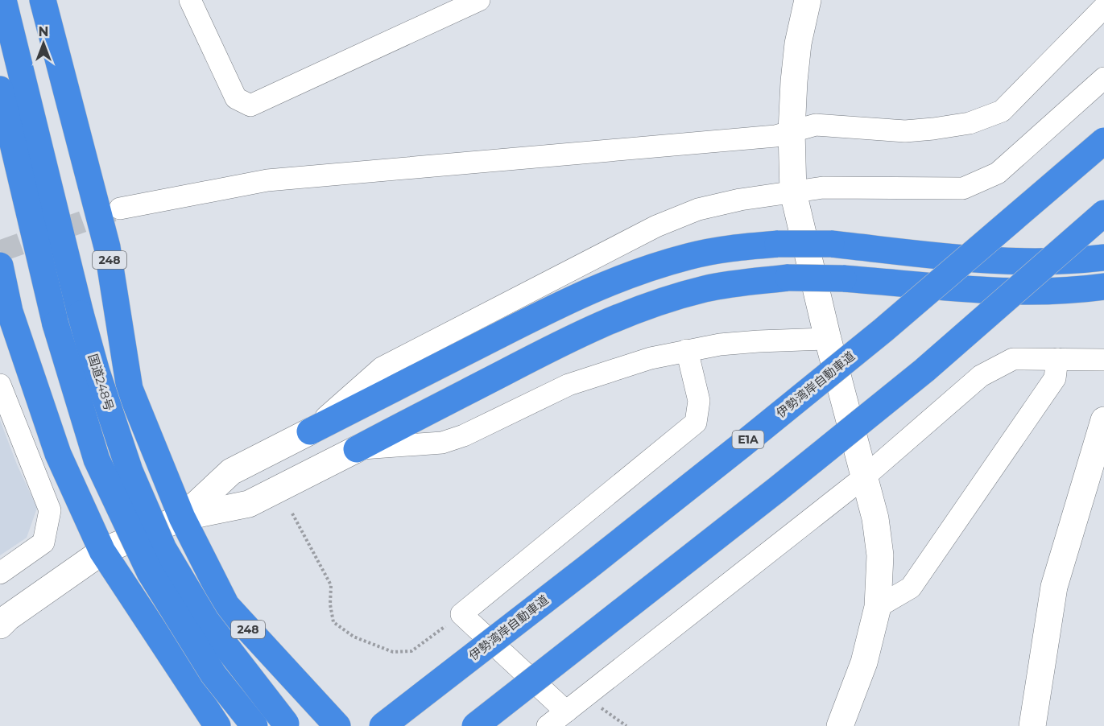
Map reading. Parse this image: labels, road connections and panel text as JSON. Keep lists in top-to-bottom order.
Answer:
{
  "streets": {
    "highway": [
      "248",
      "国道248号",
      "伊勢湾岸自動車道",
      "E1A"
    ]
  },
  "north": "top"
}
